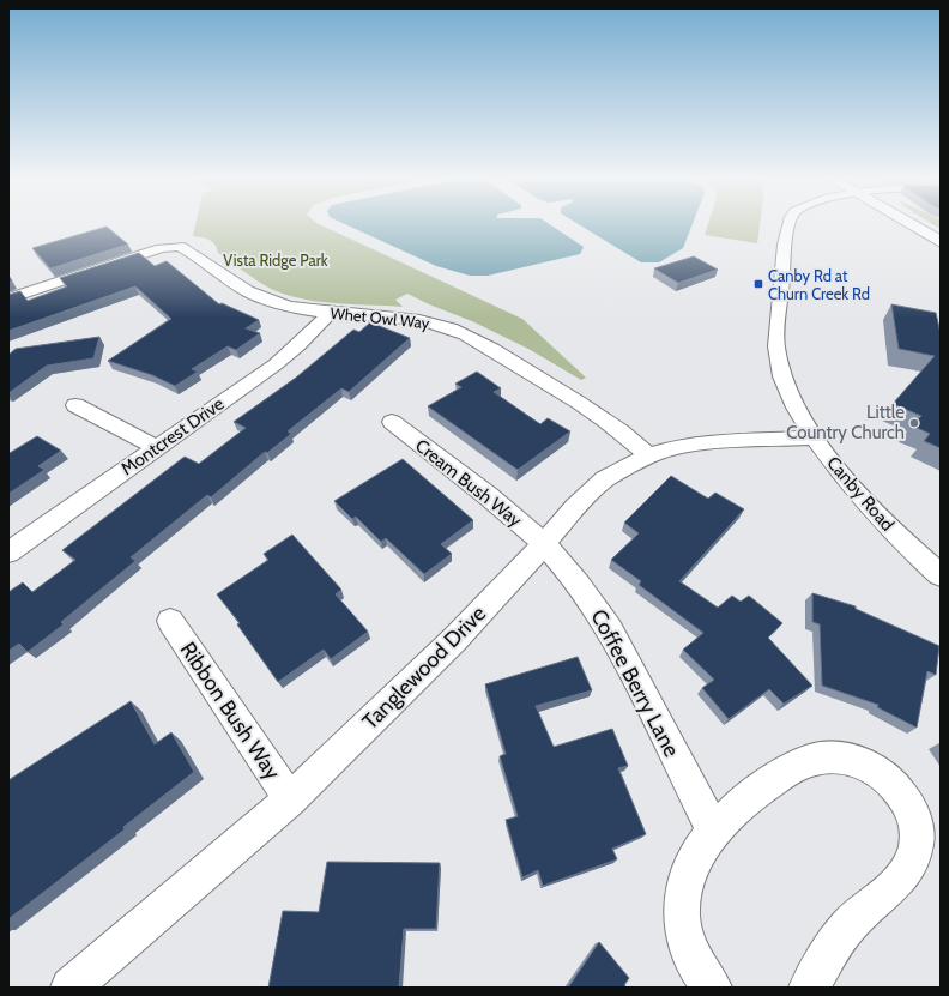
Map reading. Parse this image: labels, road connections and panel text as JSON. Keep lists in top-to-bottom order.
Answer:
{
  "streets": {
    "street": [
      "Whet Owl Way",
      "Montcrest Drive",
      "Cream Bush Way",
      "Canby Road",
      "Tanglewood Drive",
      "Coffee Berry Lane",
      "Ribbon Bush Way"
    ]
  },
  "crossings": [
    ["Whet Owl Way", "Montcrest Drive"],
    ["Whet Owl Way", "Tanglewood Drive"],
    ["Cream Bush Way", "Tanglewood Drive"],
    ["Cream Bush Way", "Coffee Berry Lane"],
    ["Canby Road", "Tanglewood Drive"],
    ["Tanglewood Drive", "Coffee Berry Lane"],
    ["Tanglewood Drive", "Ribbon Bush Way"]
  ],
  "parks": ["Vista Ridge Park"],
  "places": {
    "transit": ["Canby Rd at Churn Creek Rd"],
    "other": ["Little Country Church"]
  }
}
